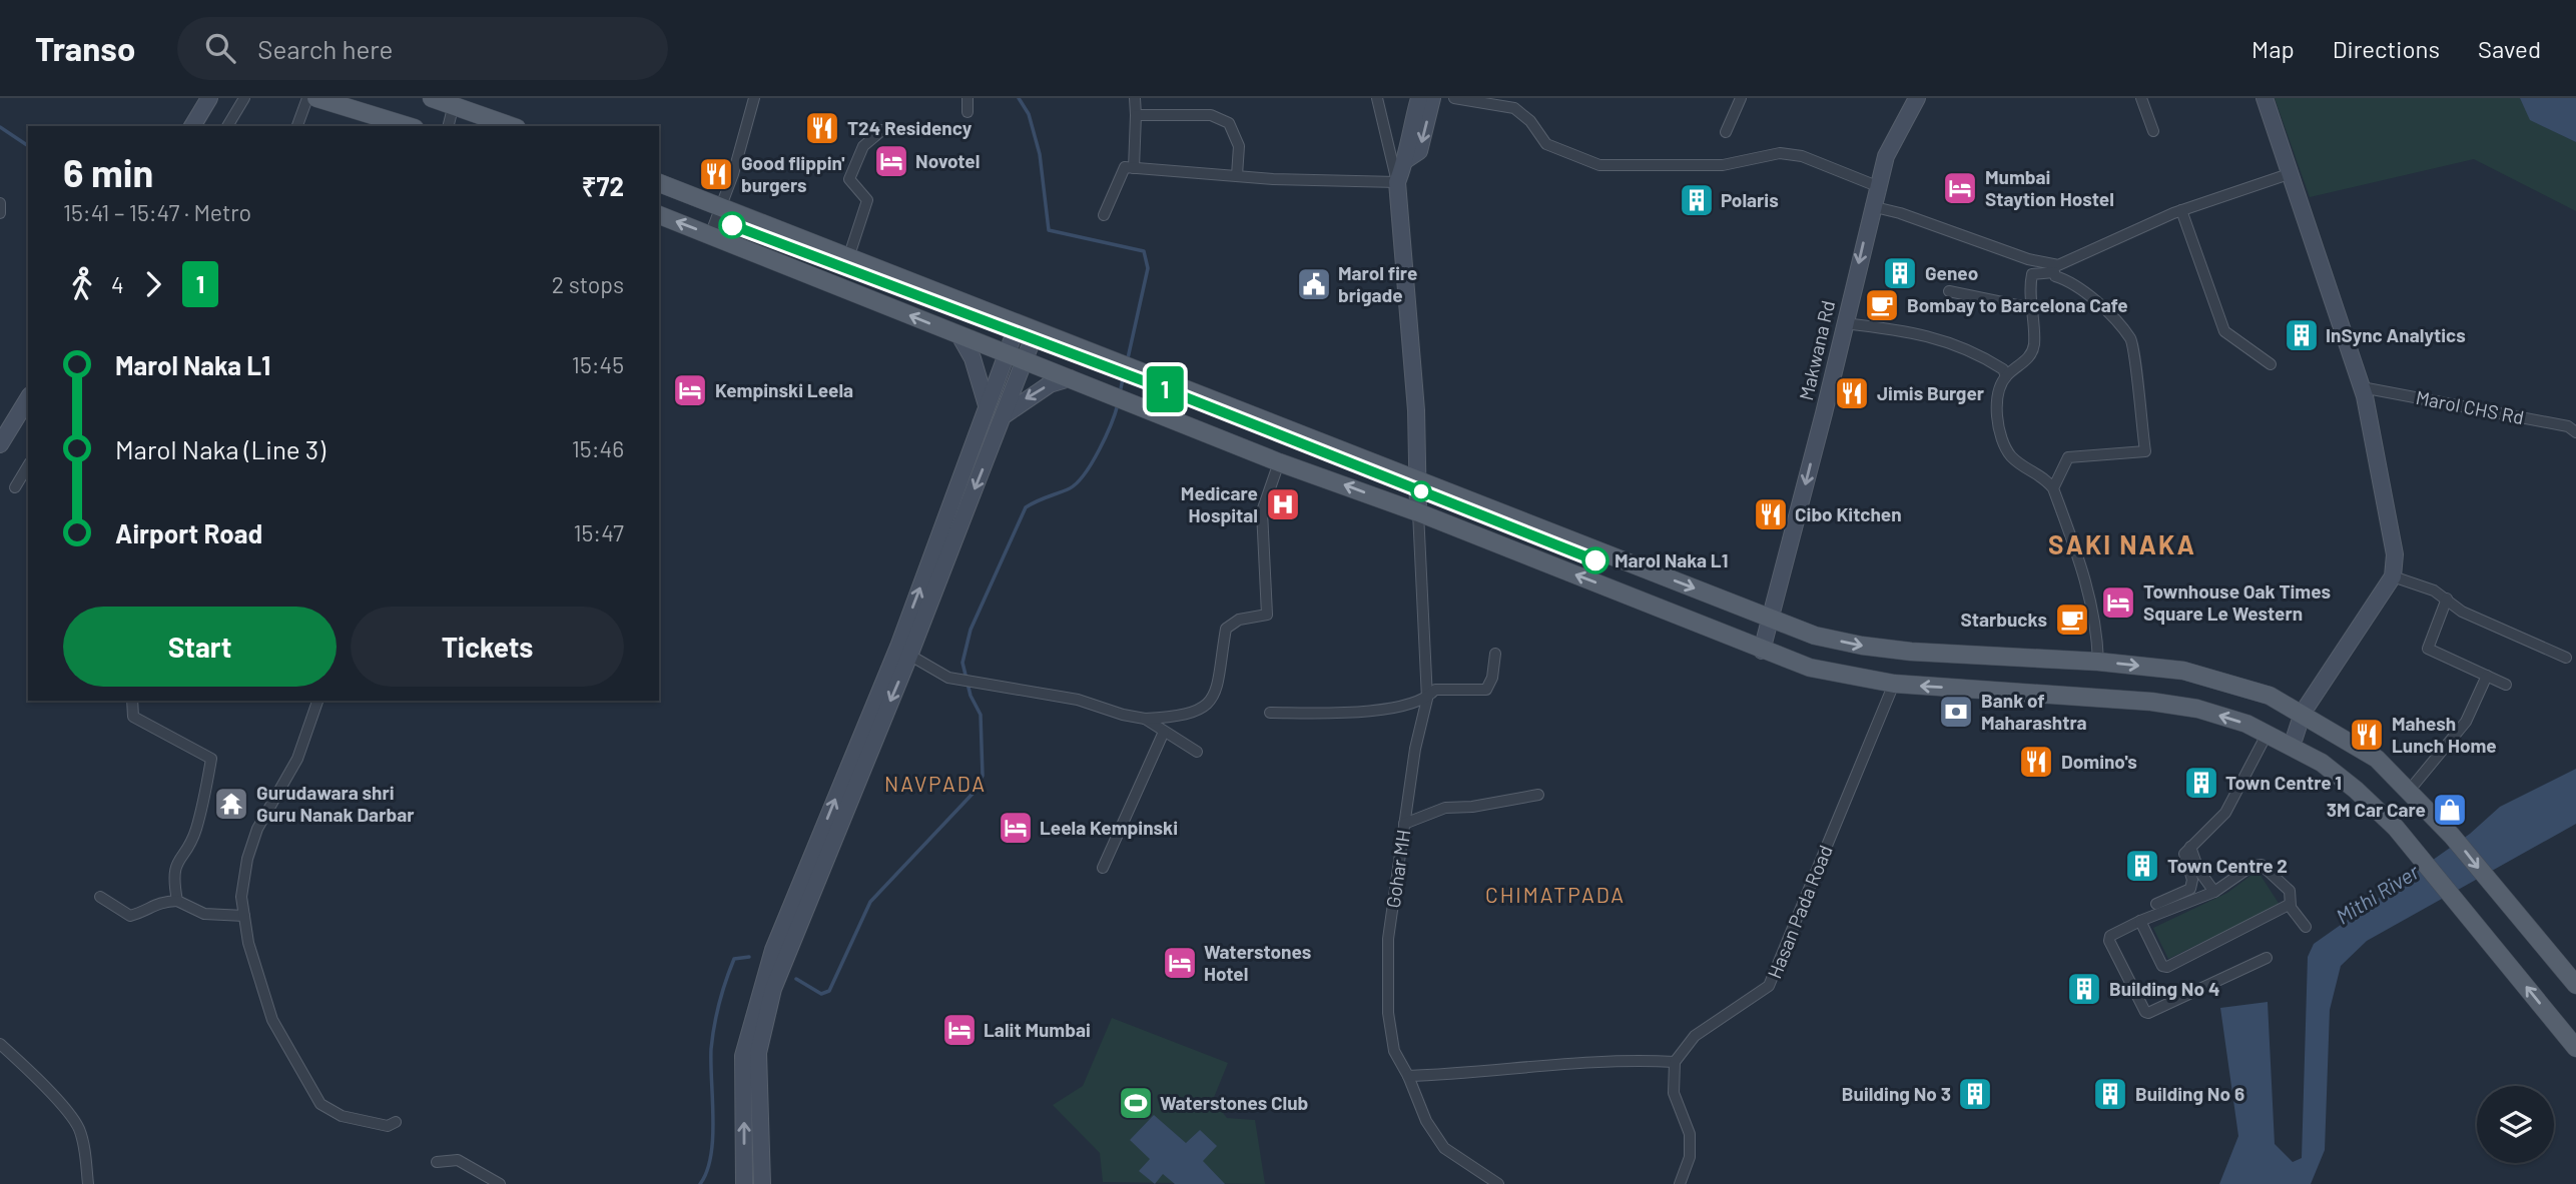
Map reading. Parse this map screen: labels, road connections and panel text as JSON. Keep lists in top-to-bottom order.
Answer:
{
  "streets": {
    "main road": ["Makwana Rd"],
    "street": ["Marol CHS Rd", "Gohar MH", "Hasan Pada Road"]
  },
  "one_way": ["Makwana Rd"],
  "districts": ["SAKI NAKA", "NAVPADA", "CHIMATPADA"],
  "water": ["Mithi River"],
  "places": {
    "restaurant": [
      "T24 Residency",
      "Good flippin' burgers",
      "Jimis Burger",
      "Cibo Kitchen",
      "Mahesh Lunch Home",
      "Domino's"
    ],
    "hotel": [
      "Novotel",
      "Mumbai Staytion Hostel",
      "Kempinski Leela",
      "Townhouse Oak Times Square Le Western",
      "Leela Kempinski",
      "Waterstones Hotel",
      "Lalit Mumbai"
    ],
    "building": [
      "Polaris",
      "Geneo",
      "InSync Analytics",
      "Town Centre 1",
      "Town Centre 2",
      "Building No 4",
      "Building No 3",
      "Building No 6"
    ],
    "public building": ["Marol fire brigade"],
    "cafe": ["Bombay to Barcelona Cafe", "Starbucks"],
    "hospital": ["Medicare Hospital"],
    "other": ["Marol Naka L1"],
    "bank": ["Bank of Maharashtra"],
    "temple": ["Gurudawara shri Guru Nanak Darbar"],
    "shop": ["3M Car Care"],
    "sports": ["Waterstones Club"]
  },
  "lines": ["metro line 1"],
  "page": {
    "header": "Transo",
    "search": "Search here",
    "nav": ["Map", "Directions", "Saved"],
    "on_map": "1",
    "heading": ["6 min", "15:41 – 15:47 · Metro", "₹72"],
    "legs": ["4", "1", "2 stops"],
    "list": [
      {
        "name": "Marol Naka L1",
        "value": "15:45"
      },
      {
        "name": "Marol Naka (Line 3)",
        "value": "15:46"
      },
      {
        "name": "Airport Road",
        "value": "15:47"
      }
    ],
    "buttons": ["Start", "Tickets"]
  }
}
